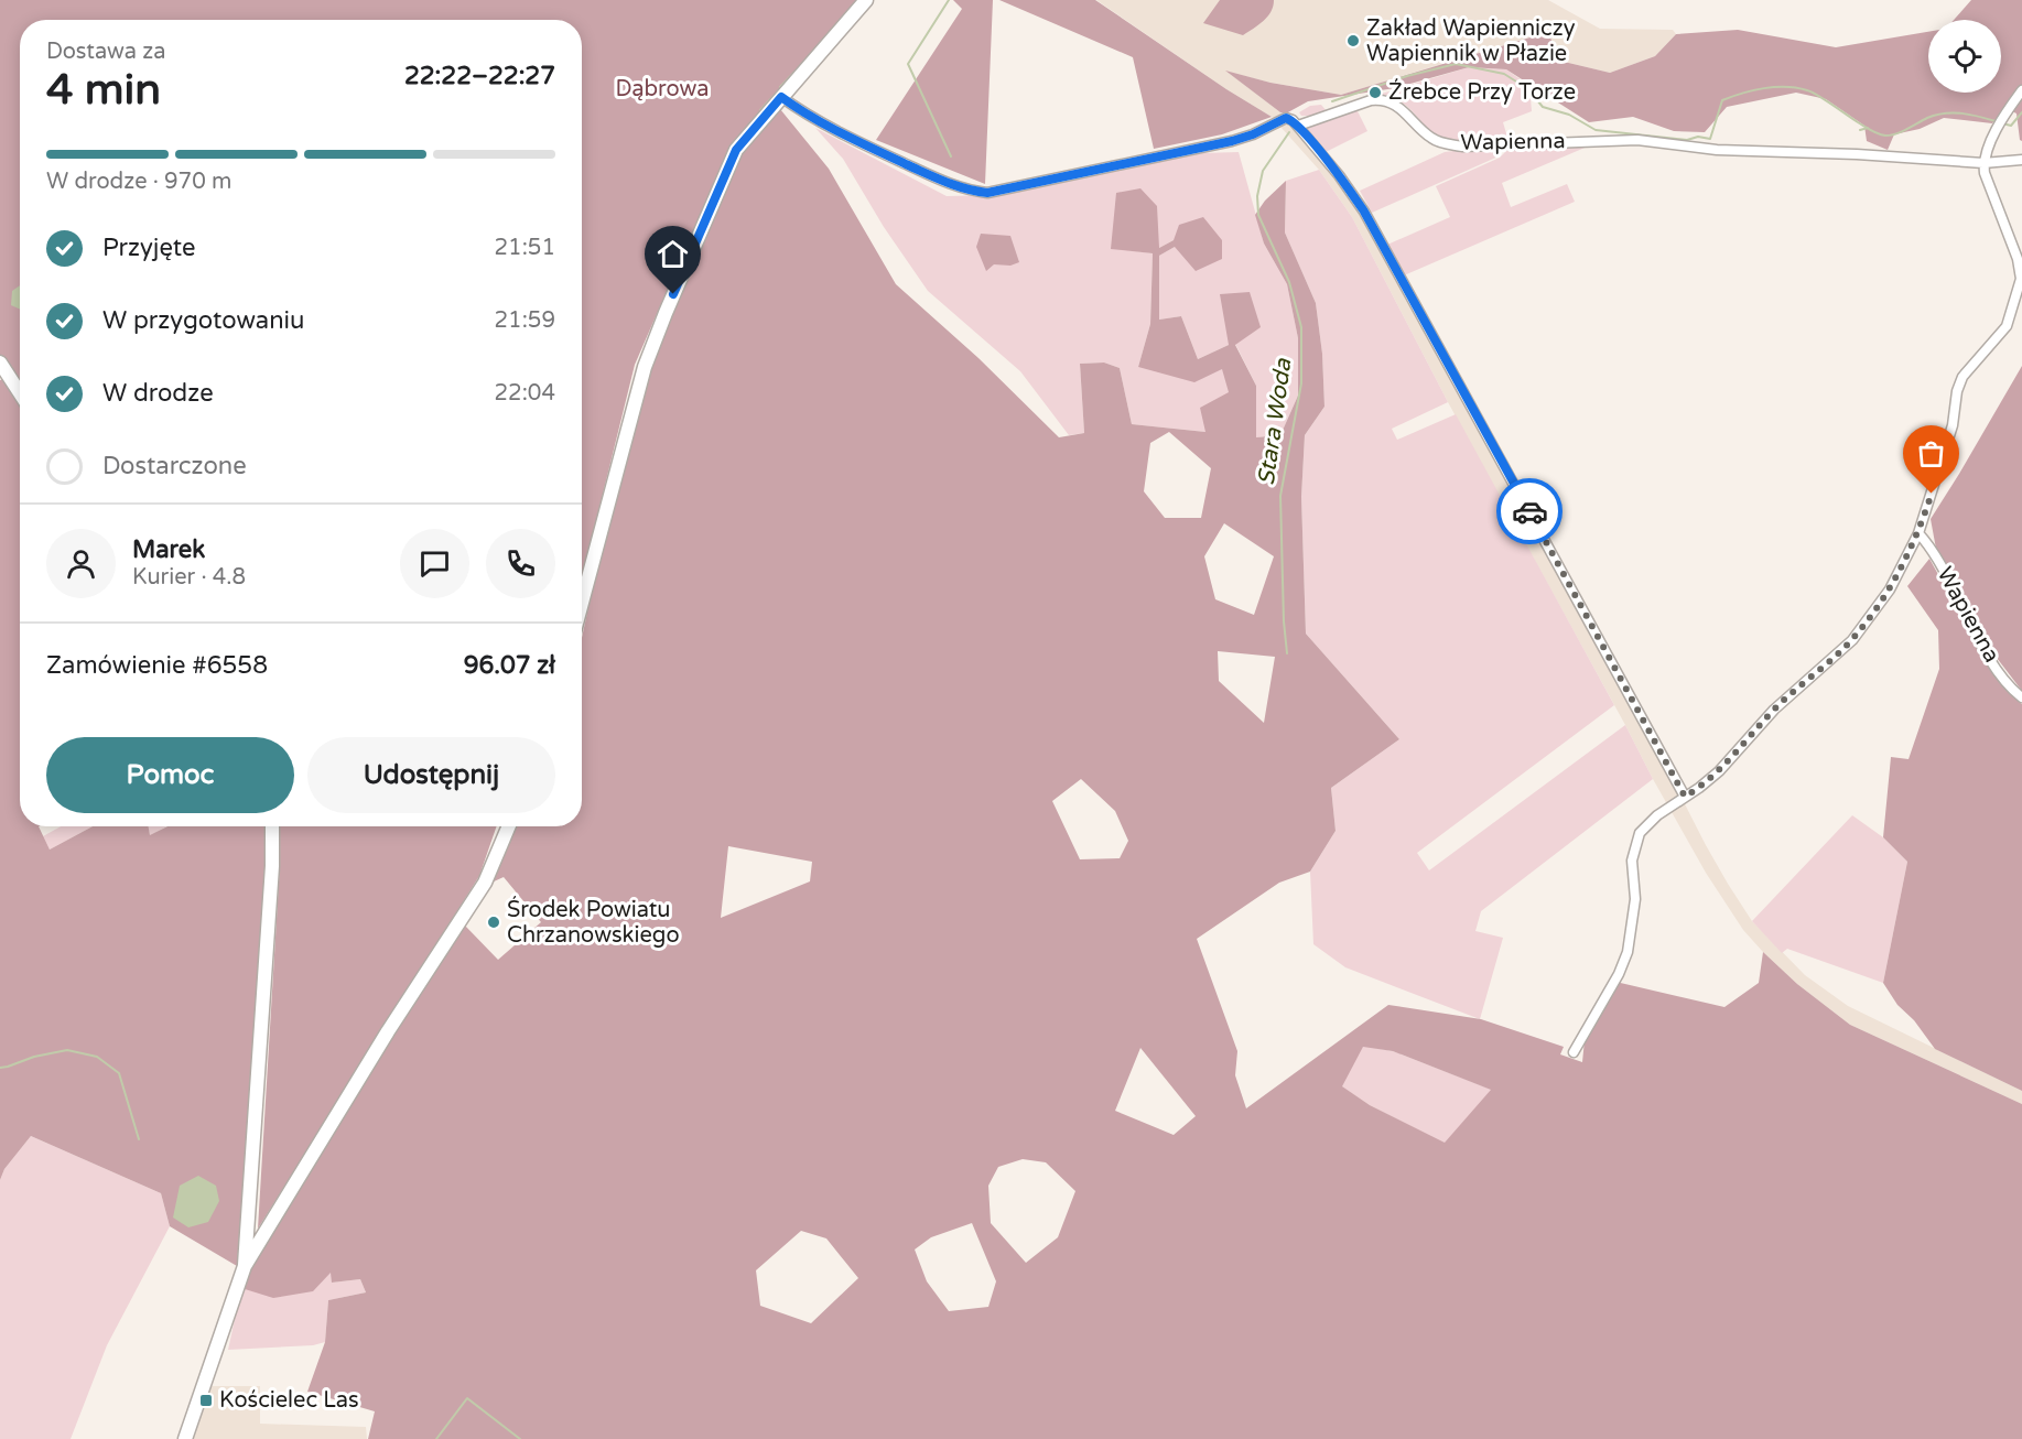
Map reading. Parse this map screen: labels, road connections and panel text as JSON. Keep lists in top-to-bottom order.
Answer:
{
  "streets": {
    "street": ["Wapienna"]
  },
  "water": ["Stara Woda"],
  "parks": ["Dąbrowa"],
  "places": {
    "other": ["Zakład Wapienniczy Wapiennik w Płazie", "Źrebce Przy Torze", "Środek Powiatu Chrzanowskiego"],
    "transit": ["Kościelec Las"]
  },
  "page": {
    "heading": ["4 min", "Dostawa za", "22:22–22:27"],
    "panel": [
      "Marek",
      "Kurier · 4.8",
      "Zamówienie #6558",
      "96.07 zł"
    ],
    "bar": "W drodze · 970 m",
    "list": [
      ["Przyjęte", "21:51"],
      ["W przygotowaniu", "21:59"],
      ["W drodze", "22:04"],
      "Dostarczone"
    ],
    "buttons": ["Pomoc", "Udostępnij"]
  }
}
